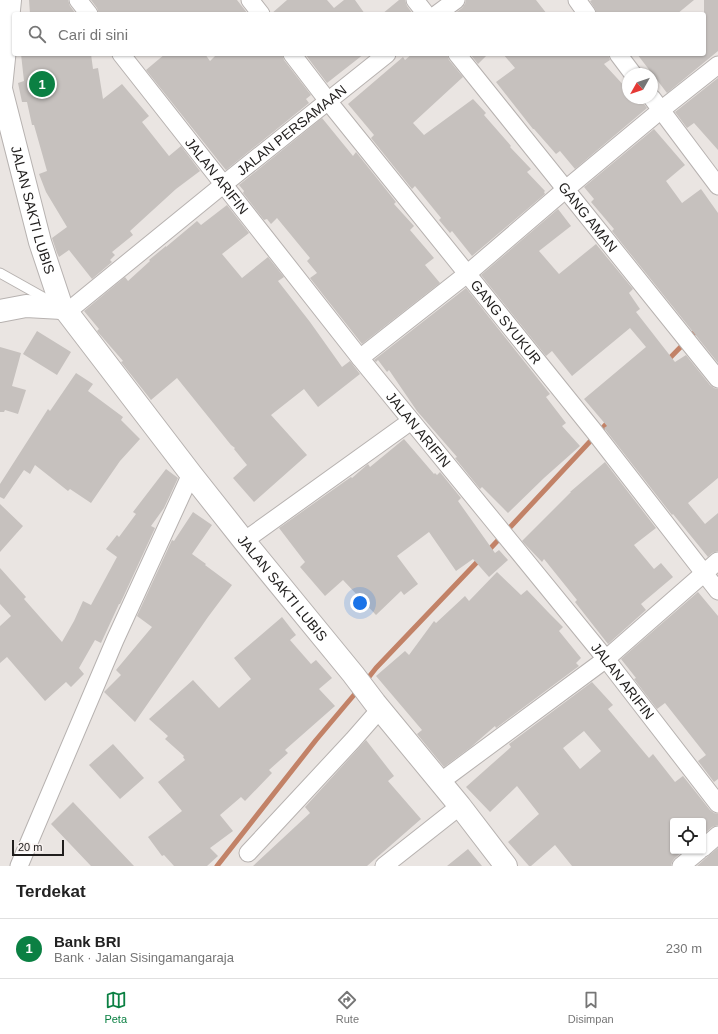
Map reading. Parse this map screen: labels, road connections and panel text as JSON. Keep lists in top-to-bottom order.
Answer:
{
  "streets": {
    "street": [
      "JALAN PERSAMAAN",
      "JALAN ARIFIN",
      "JALAN SAKTI LUBIS",
      "GANG AMAN",
      "GANG SYUKUR"
    ]
  },
  "crossings": [
    ["JALAN PERSAMAAN", "JALAN ARIFIN"],
    ["JALAN PERSAMAAN", "JALAN SAKTI LUBIS"],
    ["JALAN PERSAMAAN", "GANG SYUKUR"]
  ],
  "scale_bar": "20 m",
  "north": "bottom left",
  "page": {
    "search": "Cari di sini",
    "pins": "1",
    "scale": "20 m",
    "heading": "Terdekat",
    "list": [
      {
        "mark": "1",
        "name": "Bank BRI",
        "note": "Bank · Jalan Sisingamangaraja",
        "value": "230 m"
      }
    ],
    "nav": ["Peta", "Rute", "Disimpan"]
  }
}
